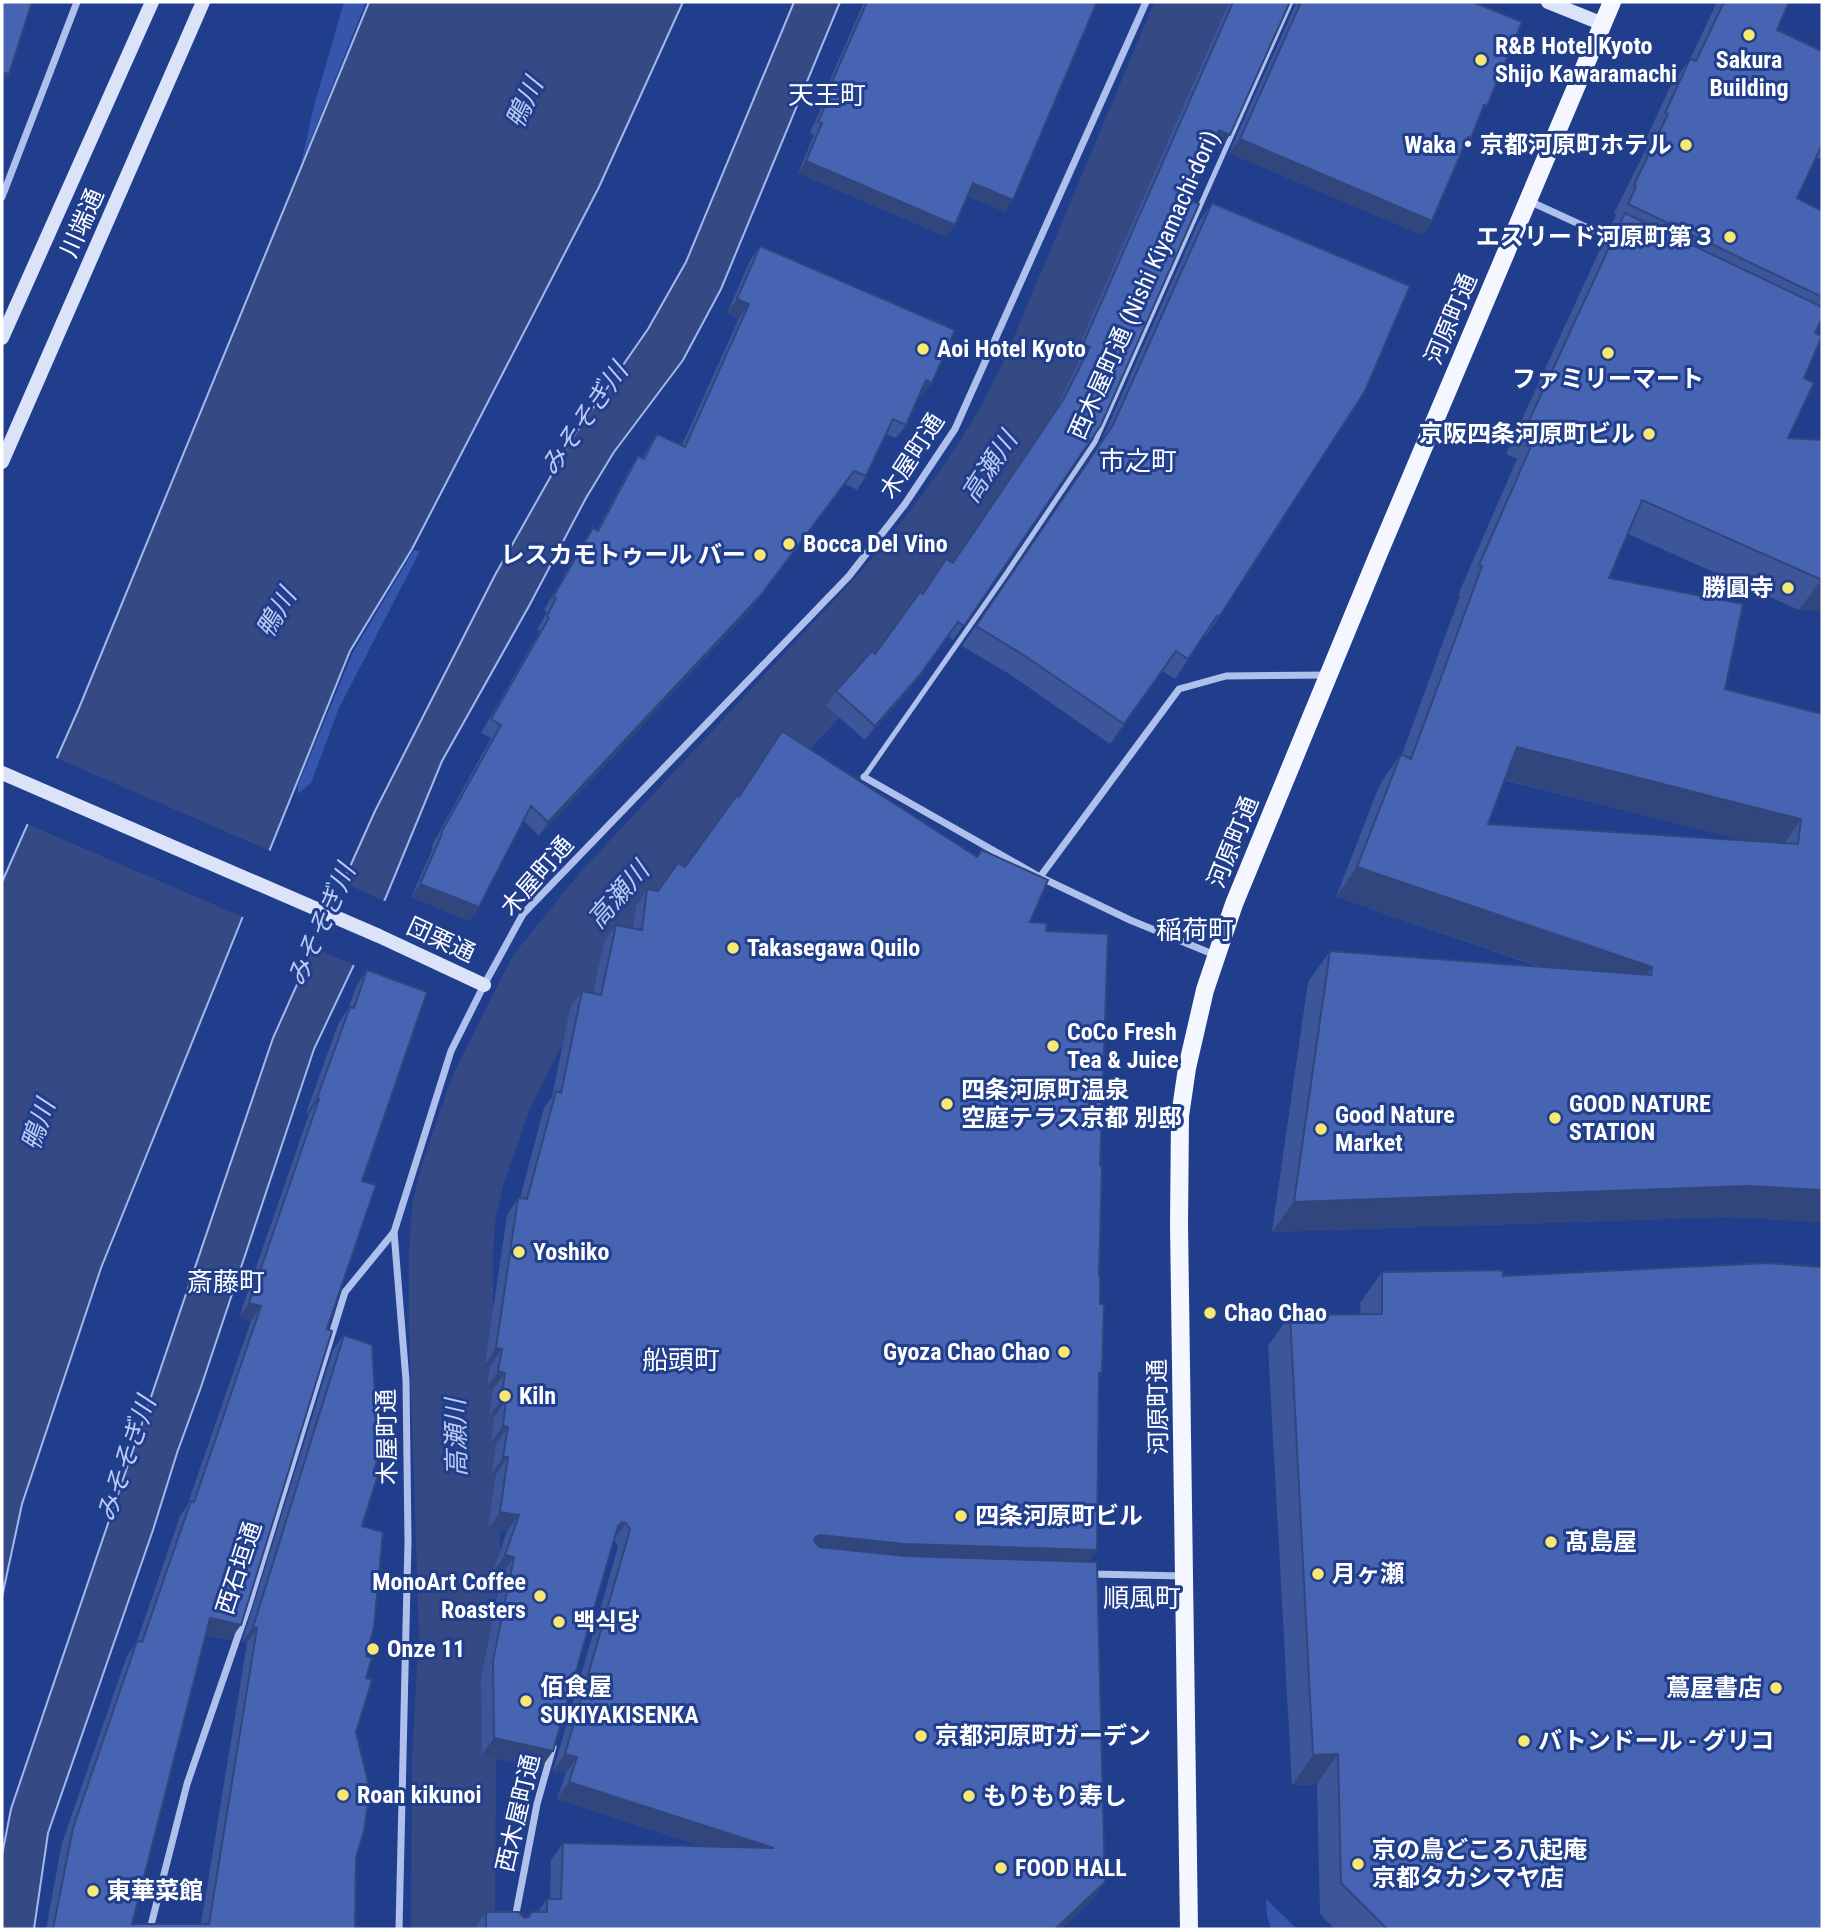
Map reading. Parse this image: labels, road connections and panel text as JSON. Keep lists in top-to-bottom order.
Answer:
{
  "streets": {
    "main road": ["河原町通"],
    "street": [
      "川端通",
      "木屋町通",
      "団栗通",
      "西石垣通",
      "西木屋町通"
    ],
    "lane": ["西木屋町通 (Nishi Kiyamachi-dori)"]
  },
  "crossings": [
    ["木屋町通", "団栗通"],
    ["木屋町通", "西石垣通"]
  ],
  "districts": [
    "天王町",
    "市之町",
    "稲荷町",
    "斎藤町",
    "船頭町",
    "順風町"
  ],
  "water": ["鴨川", "みそそぎ川", "高瀬川"],
  "places": [
    "Sakura Building",
    "R&B Hotel Kyoto Shijo Kawaramachi",
    "Waka・京都河原町ホテル",
    "エスリード河原町第３",
    "Aoi Hotel Kyoto",
    "ファミリーマート",
    "京阪四条河原町ビル",
    "Bocca Del Vino",
    "レスカモトゥール バー",
    "勝圓寺",
    "Takasegawa Quilo",
    "CoCo Fresh Tea & Juice",
    "四条河原町温泉 空庭テラス京都 別邸",
    "GOOD NATURE STATION",
    "Good Nature Market",
    "Yoshiko",
    "Chao Chao",
    "Gyoza Chao Chao",
    "Kiln",
    "四条河原町ビル",
    "髙島屋",
    "月ヶ瀬",
    "MonoArt Coffee Roasters",
    "백식당",
    "Onze 11",
    "蔦屋書店",
    "佰食屋 SUKIYAKISENKA",
    "京都河原町ガーデン",
    "バトンドール - グリコ",
    "Roan kikunoi",
    "もりもり寿し",
    "京の鳥どころ八起庵 京都タカシマヤ店",
    "FOOD HALL",
    "東華菜館"
  ]
}
